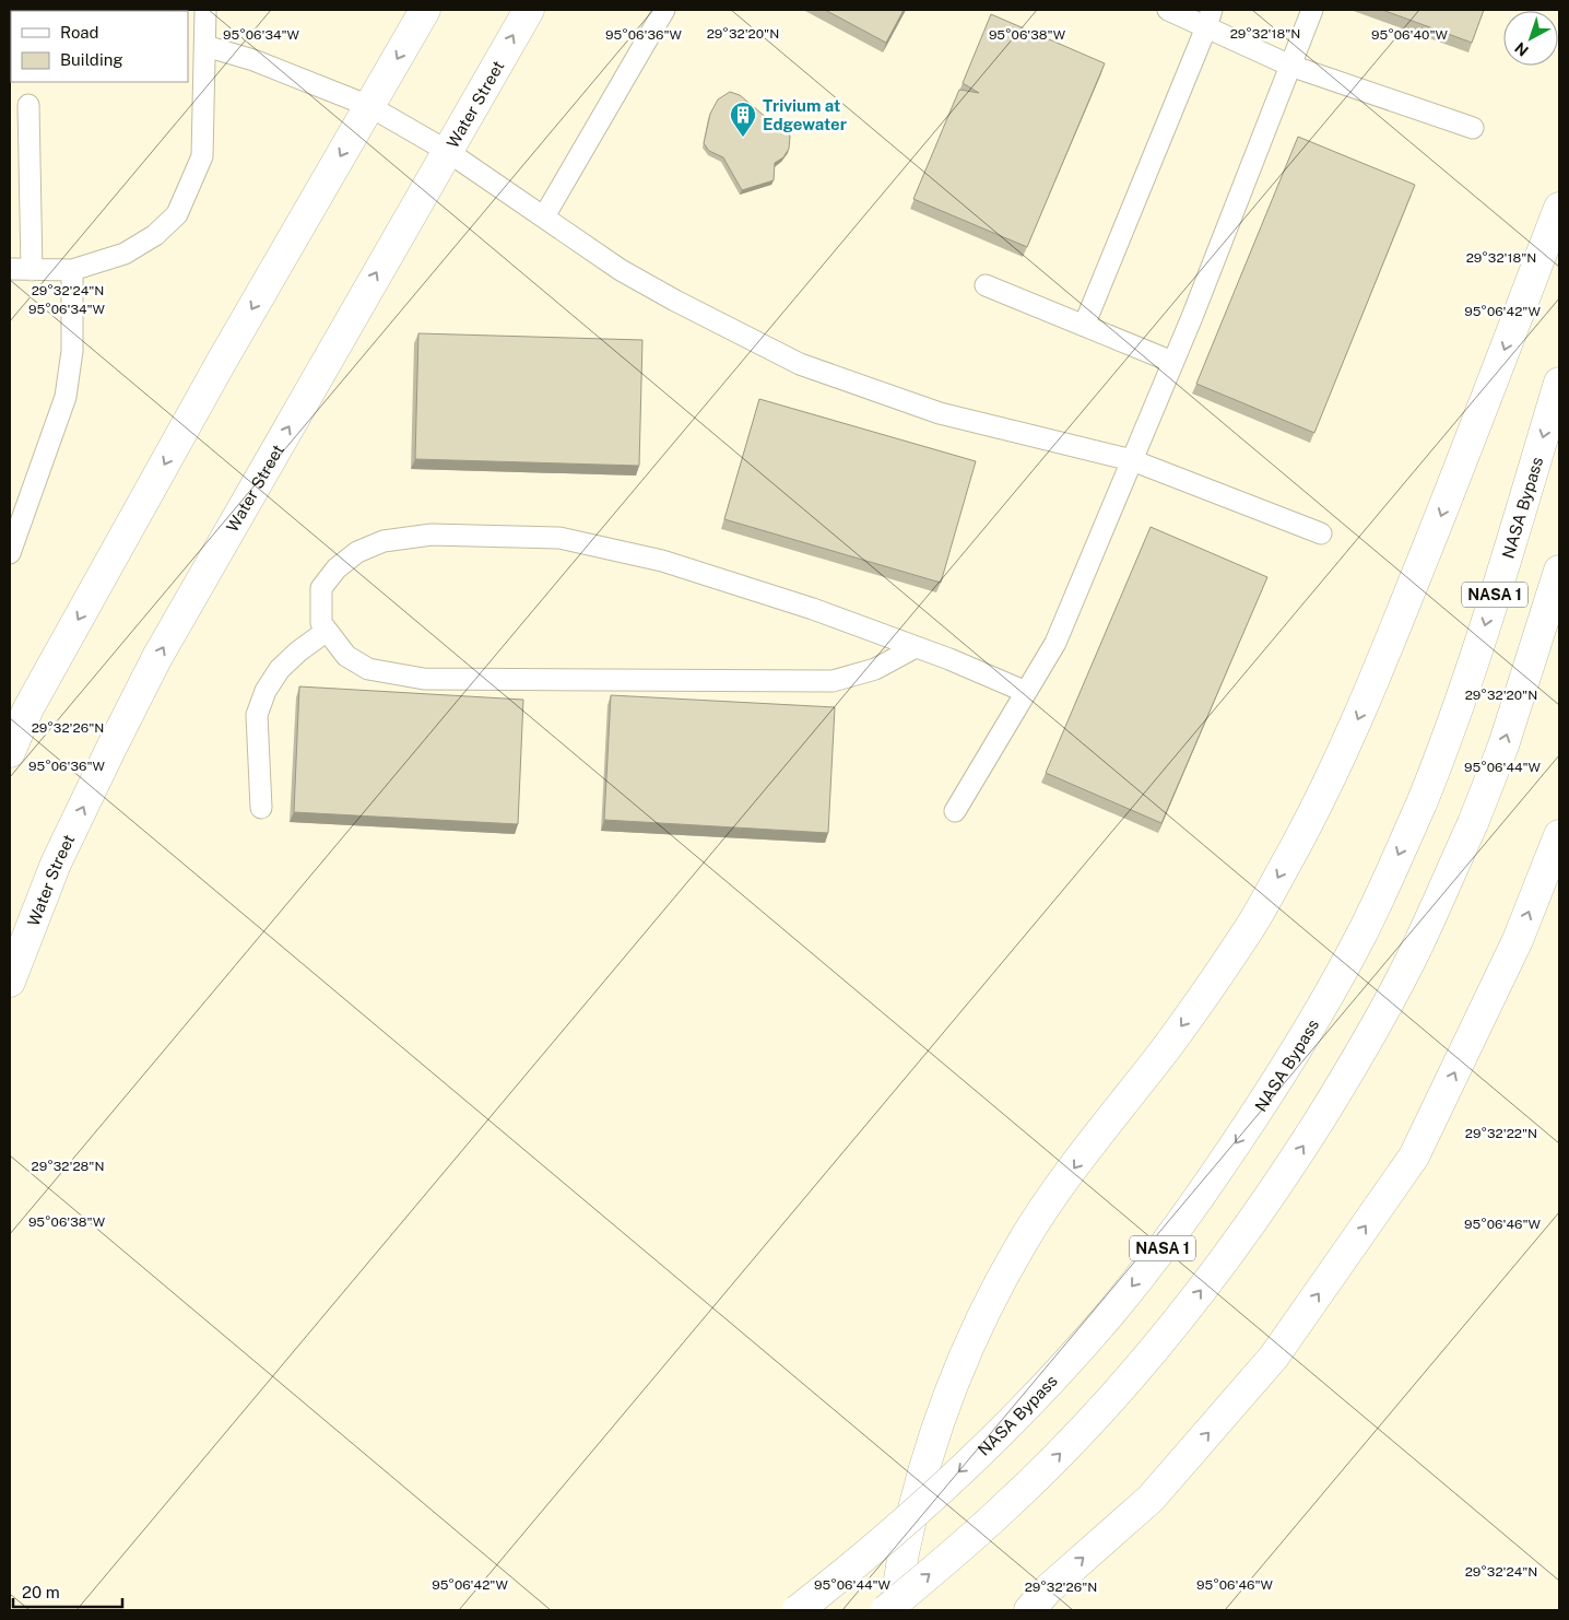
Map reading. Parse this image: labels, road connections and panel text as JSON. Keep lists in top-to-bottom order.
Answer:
{
  "streets": {
    "main road": ["Water Street", "NASA Bypass", "NASA 1"]
  },
  "places": {
    "building": ["Trivium at Edgewater"]
  },
  "legend": ["Road", "Building"],
  "scale_bar": "20 m",
  "north": "bottom left",
  "coordinates": [
    "29°32'20\"N",
    "29°32'18\"N",
    "95°06'34\"W",
    "95°06'36\"W",
    "95°06'38\"W",
    "95°06'40\"W",
    "29°32'24\"N",
    "95°06'42\"W",
    "29°32'26\"N",
    "95°06'44\"W",
    "29°32'22\"N",
    "29°32'28\"N",
    "95°06'46\"W"
  ]
}
